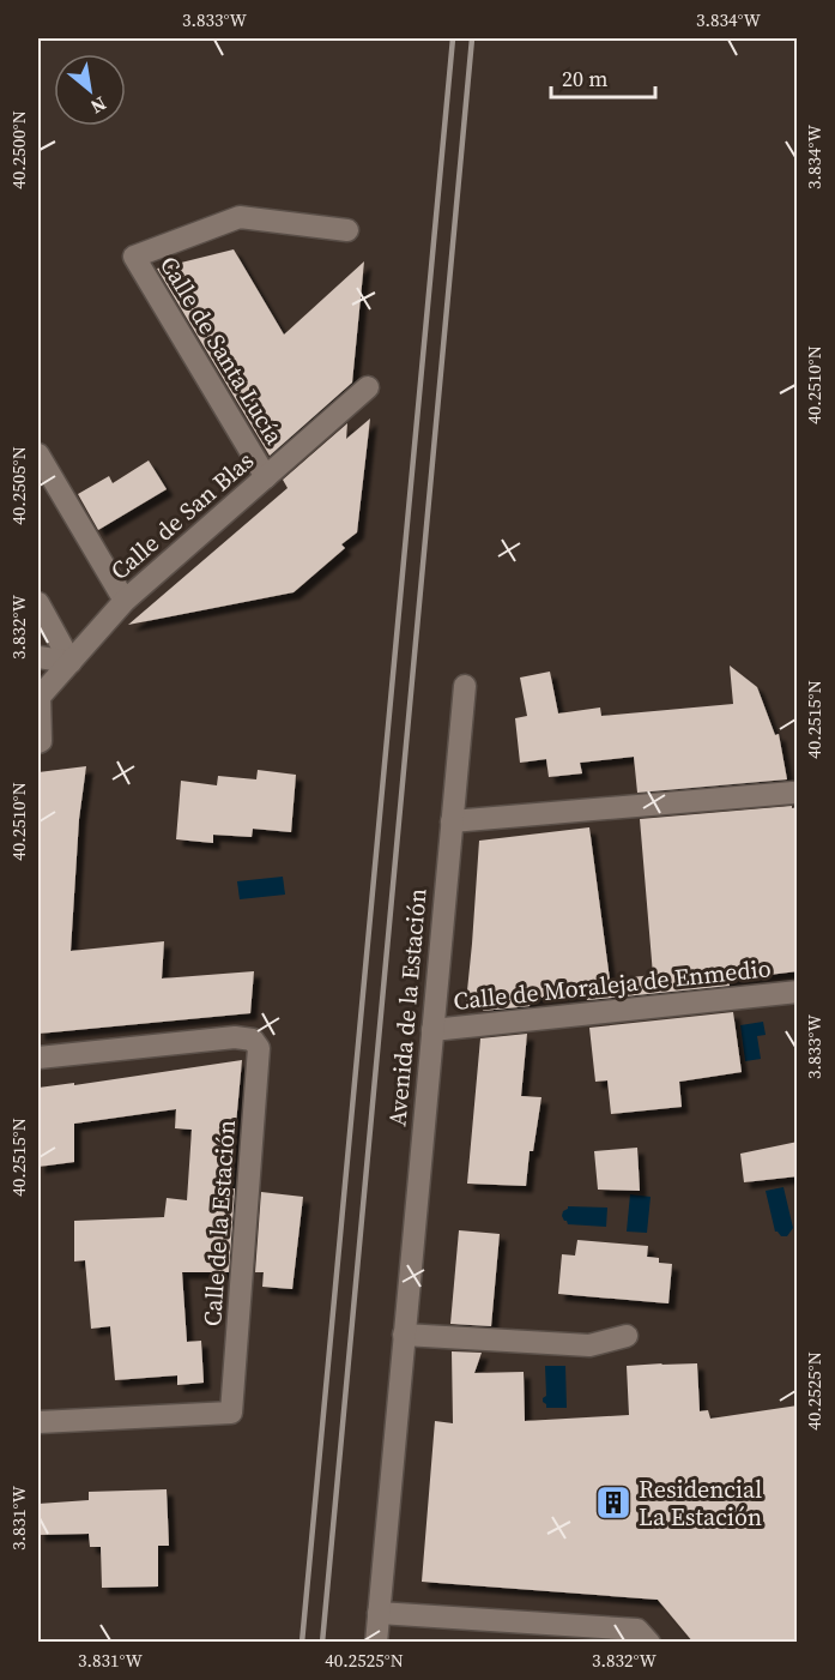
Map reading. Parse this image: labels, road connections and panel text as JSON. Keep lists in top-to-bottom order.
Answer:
{
  "streets": {
    "street": [
      "Calle de Santa Lucía",
      "Calle de San Blas",
      "Calle de Moraleja de Enmedio",
      "Avenida de la Estación",
      "Calle de la Estación"
    ]
  },
  "crossings": [
    ["Calle de Santa Lucía", "Calle de San Blas"],
    ["Calle de Moraleja de Enmedio", "Avenida de la Estación"]
  ],
  "places": {
    "building": ["Residencial La Estación"]
  },
  "scale_bar": "20 m",
  "north": "bottom right",
  "coordinates": [
    "3.833°W",
    "3.834°W",
    "40.2500°N",
    "40.2510°N",
    "40.2505°N",
    "3.832°W",
    "40.2515°N",
    "40.2525°N",
    "3.831°W"
  ]
}
